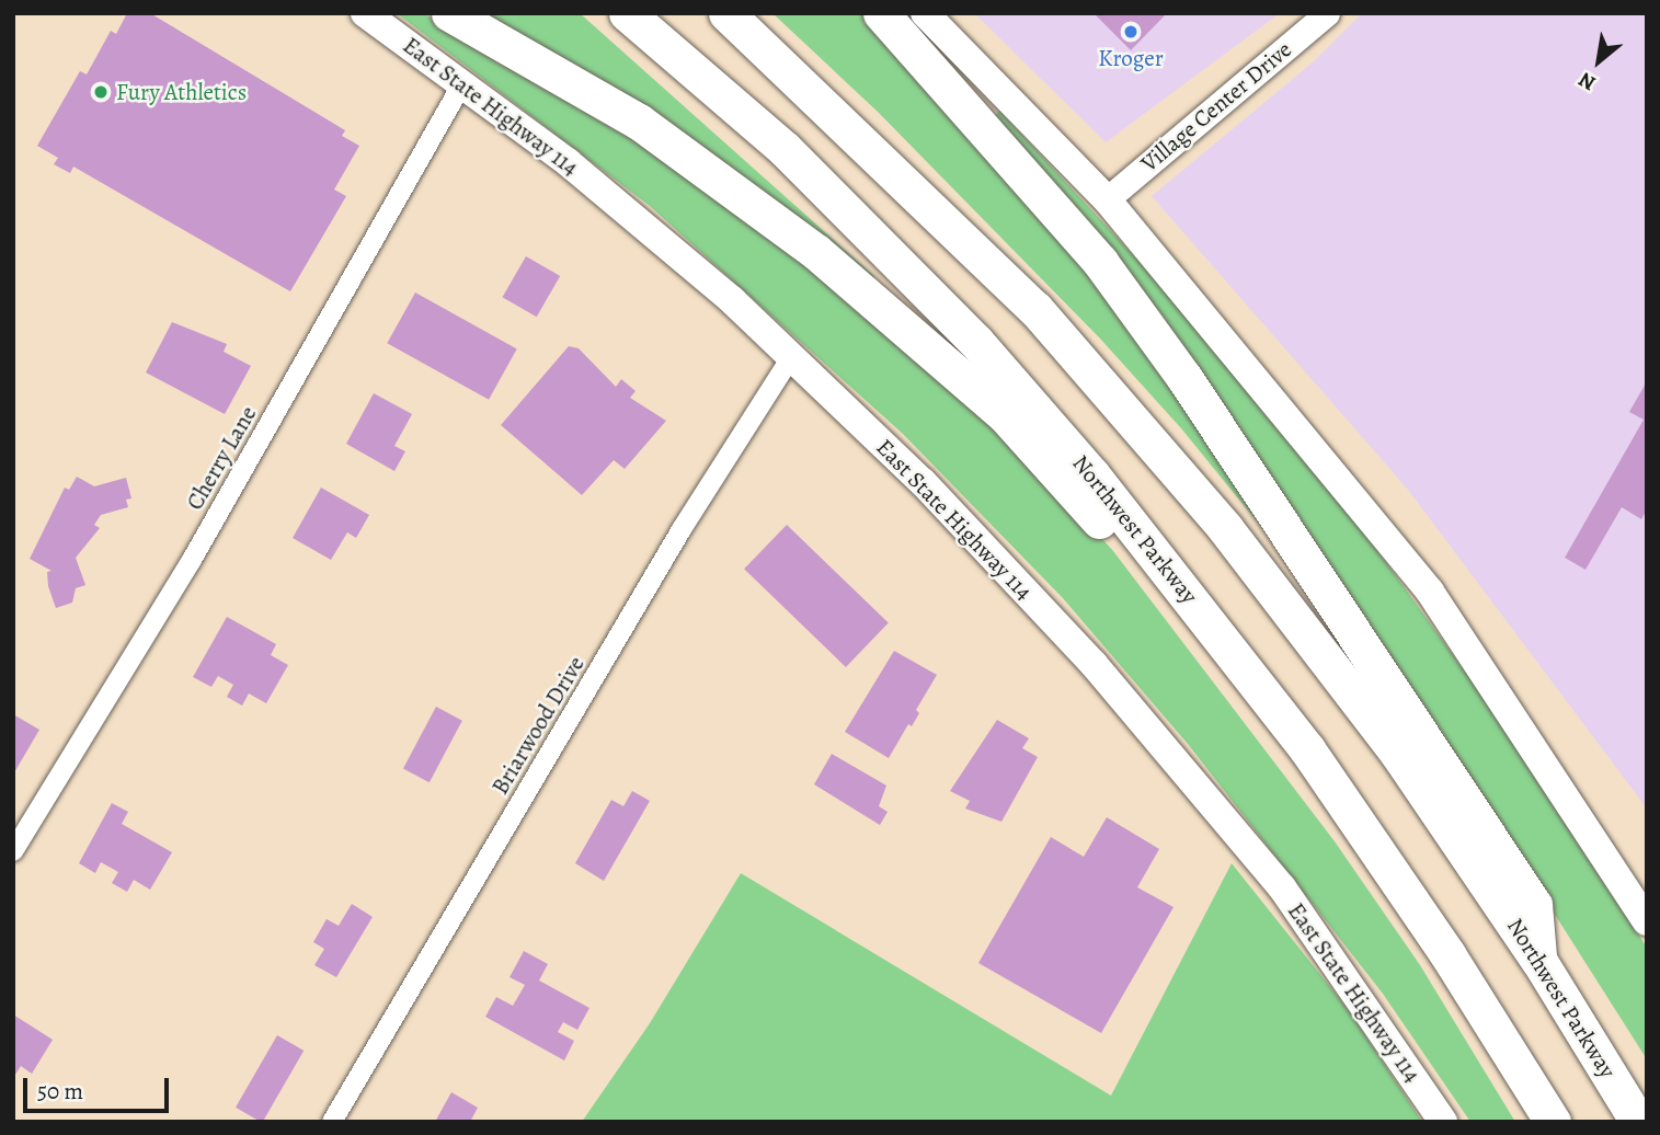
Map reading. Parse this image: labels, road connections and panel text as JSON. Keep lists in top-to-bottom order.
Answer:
{
  "streets": {
    "highway": ["Northwest Parkway"],
    "main road": ["East State Highway 114"],
    "street": ["Village Center Drive", "Cherry Lane", "Briarwood Drive"]
  },
  "crossings": [
    ["East State Highway 114", "Cherry Lane"],
    ["East State Highway 114", "Briarwood Drive"]
  ],
  "places": ["Kroger", "Fury Athletics"],
  "scale_bar": "50 m",
  "north": "bottom left"
}
